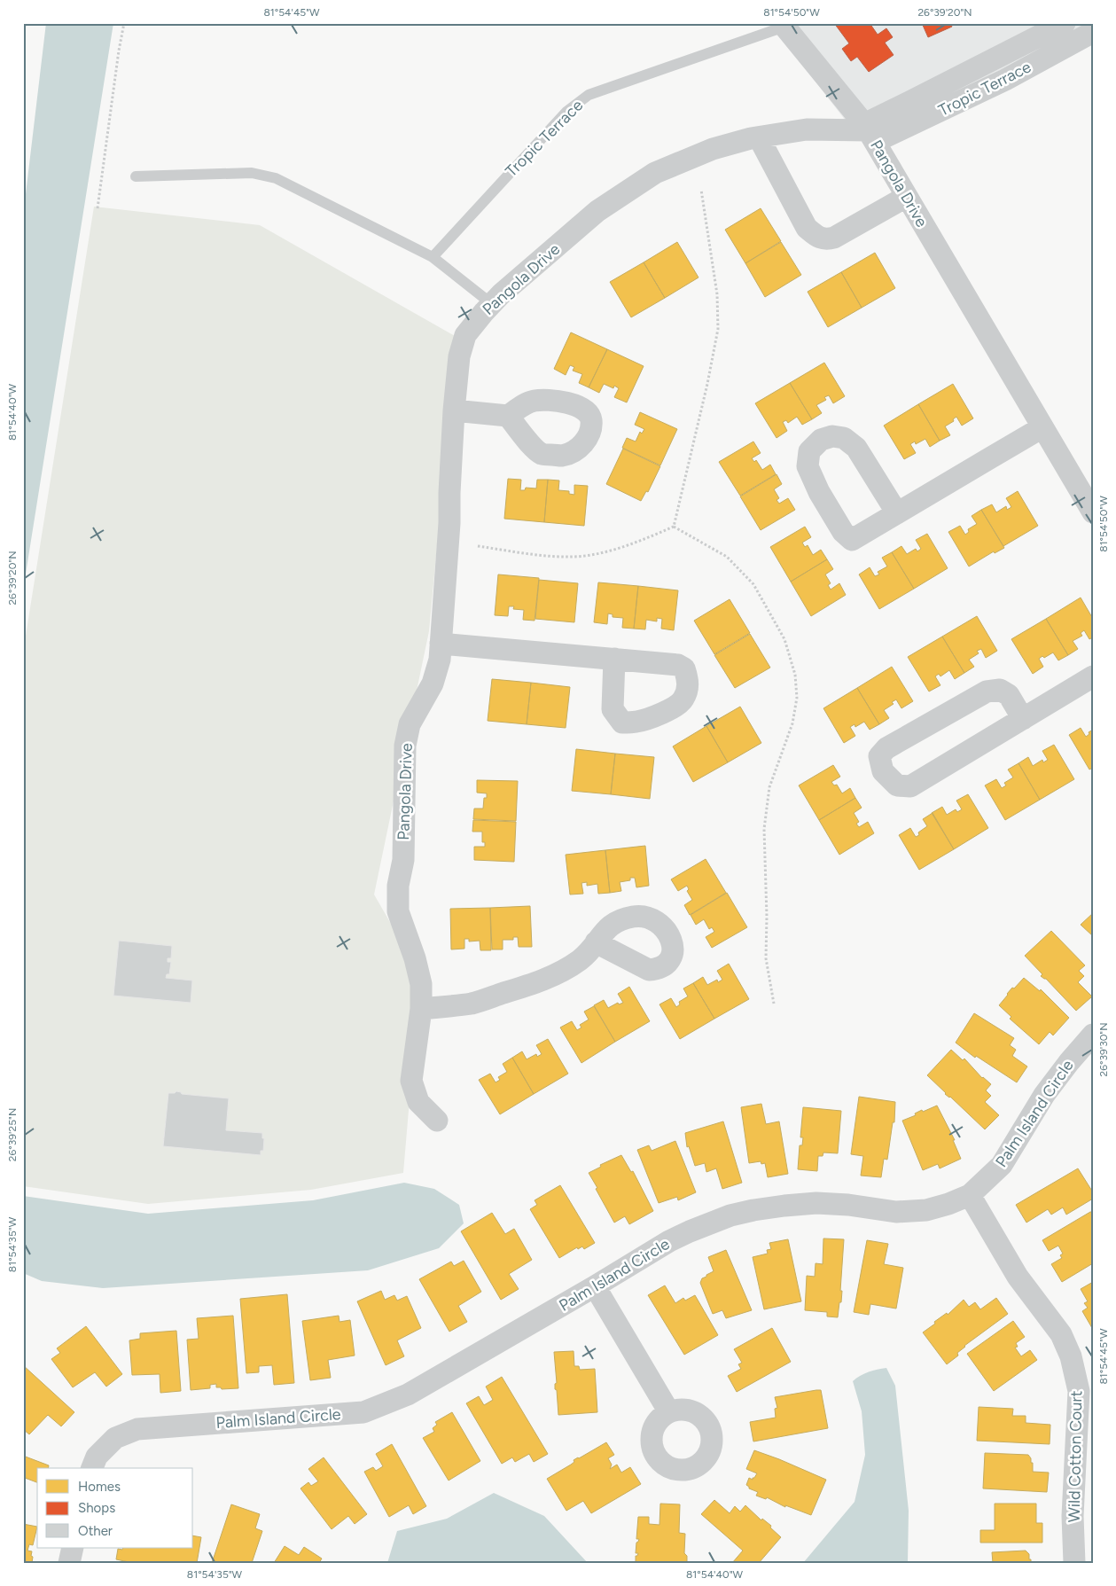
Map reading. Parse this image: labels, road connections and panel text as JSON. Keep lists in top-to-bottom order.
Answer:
{
  "streets": {
    "street": [
      "Tropic Terrace",
      "Pangola Drive",
      "Palm Island Circle",
      "Wild Cotton Court"
    ]
  },
  "crossings": [
    ["Tropic Terrace", "Pangola Drive"],
    ["Palm Island Circle", "Wild Cotton Court"]
  ],
  "legend": ["Homes", "Shops", "Other"],
  "coordinates": [
    "81°54'45\"W",
    "81°54'50\"W",
    "26°39'20\"N",
    "81°54'40\"W",
    "26°39'30\"N",
    "26°39'25\"N",
    "81°54'35\"W"
  ]
}
